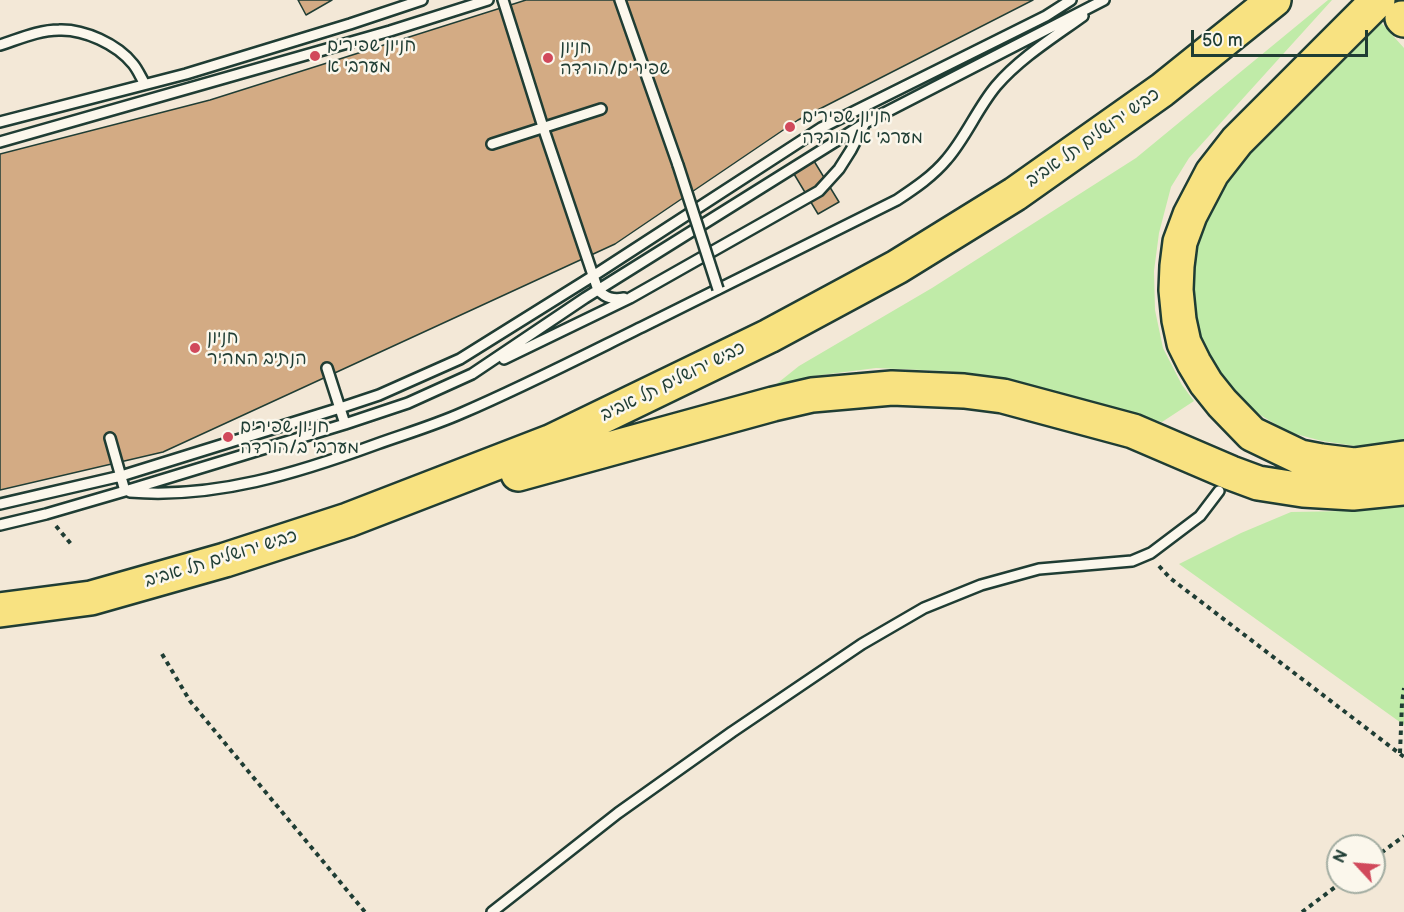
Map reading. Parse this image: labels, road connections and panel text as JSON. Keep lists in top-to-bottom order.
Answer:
{
  "streets": {
    "highway": ["כביש ירושלים תל אביב"]
  },
  "places": [
    "חניון שפירים מערבי א",
    "חניון שפירים/הורדה",
    "חניון שפירים מערבי א/הורדה",
    "חניון הנתיב המהיר",
    "חניון שפירים מערבי ב/הורדה"
  ],
  "scale_bar": "50 m",
  "north": "top left"
}
